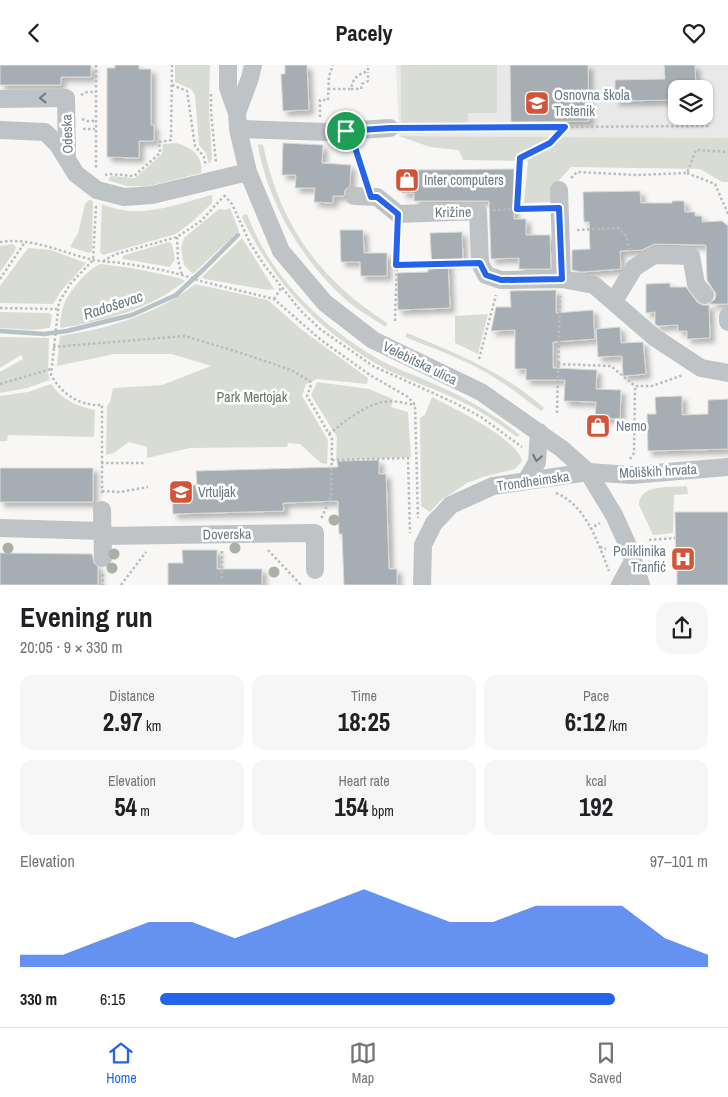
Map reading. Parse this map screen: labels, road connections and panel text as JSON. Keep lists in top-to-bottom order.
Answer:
{
  "streets": {
    "street": [
      "Odeska",
      "Križine",
      "Velebitska ulica",
      "Moliških hrvata",
      "Trondheimska",
      "Doverska"
    ]
  },
  "crossings": [
    ["Odeska", "Velebitska ulica"],
    ["Velebitska ulica", "Moliških hrvata"],
    ["Velebitska ulica", "Trondheimska"],
    ["Moliških hrvata", "Trondheimska"]
  ],
  "water": ["Radoševac"],
  "parks": ["Park Mertojak"],
  "places": {
    "school or university": ["Osnovna škola Trstenik", "Vrtuljak"],
    "shop": ["Inter computers", "Nemo"],
    "hospital": ["Poliklinika Tranfić"]
  },
  "page": {
    "header": "Pacely",
    "heading": ["Evening run", "20:05 · 9 × 330 m"],
    "stats": [
      ["Distance", "2.97 km"],
      ["Time", "18:25"],
      ["Pace", "6:12 /km"],
      ["Elevation", "54 m"],
      ["Heart rate", "154 bpm"],
      ["kcal", "192"]
    ],
    "chart": ["Elevation", "97–101 m"],
    "list": [
      {
        "name": "330 m",
        "note": "6:15"
      }
    ],
    "tabs": ["Home", "Map", "Saved"]
  }
}
